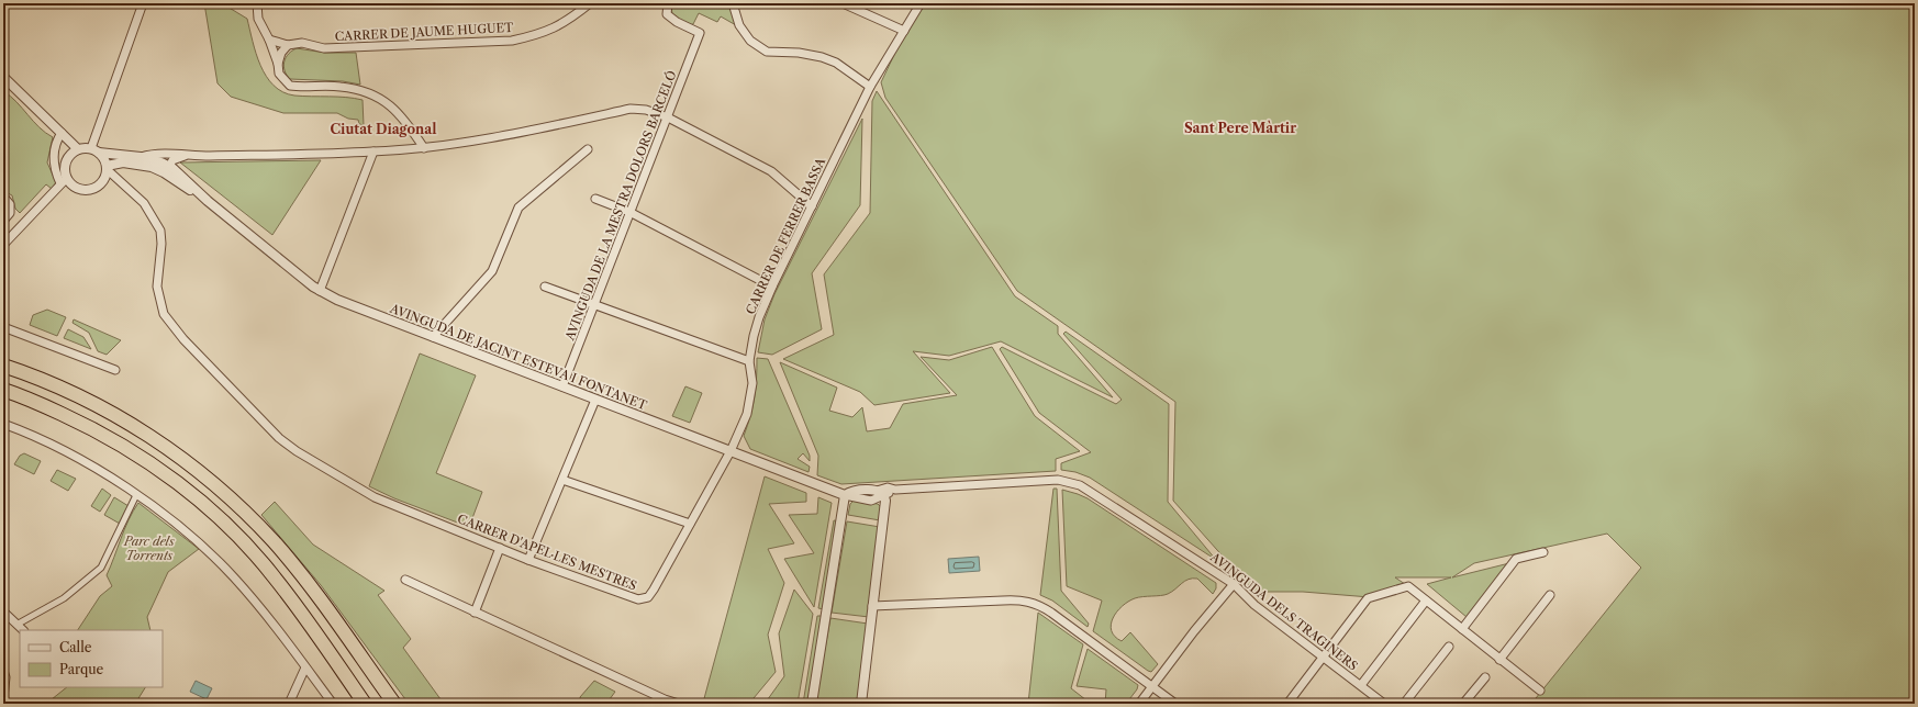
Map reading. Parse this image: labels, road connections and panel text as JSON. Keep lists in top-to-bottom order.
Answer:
{
  "streets": {
    "street": [
      "CARRER DE JAUME HUGUET",
      "AVINGUDA DE LA MESTRA DOLORS BARCELÓ",
      "CARRER DE FERRER BASSA",
      "AVINGUDA DE JACINT ESTEVA I FONTANET",
      "CARRER D'APEL·LES MESTRES",
      "AVINGUDA DELS TRAGINERS"
    ]
  },
  "crossings": [
    ["AVINGUDA DE LA MESTRA DOLORS BARCELÓ", "AVINGUDA DE JACINT ESTEVA I FONTANET"],
    ["CARRER DE FERRER BASSA", "AVINGUDA DE JACINT ESTEVA I FONTANET"],
    ["CARRER DE FERRER BASSA", "CARRER D'APEL·LES MESTRES"],
    ["AVINGUDA DE JACINT ESTEVA I FONTANET", "CARRER D'APEL·LES MESTRES"]
  ],
  "districts": ["Sant Pere Màrtir", "Ciutat Diagonal"],
  "parks": ["Parc dels Torrents"],
  "legend": ["Calle", "Parque"]
}
